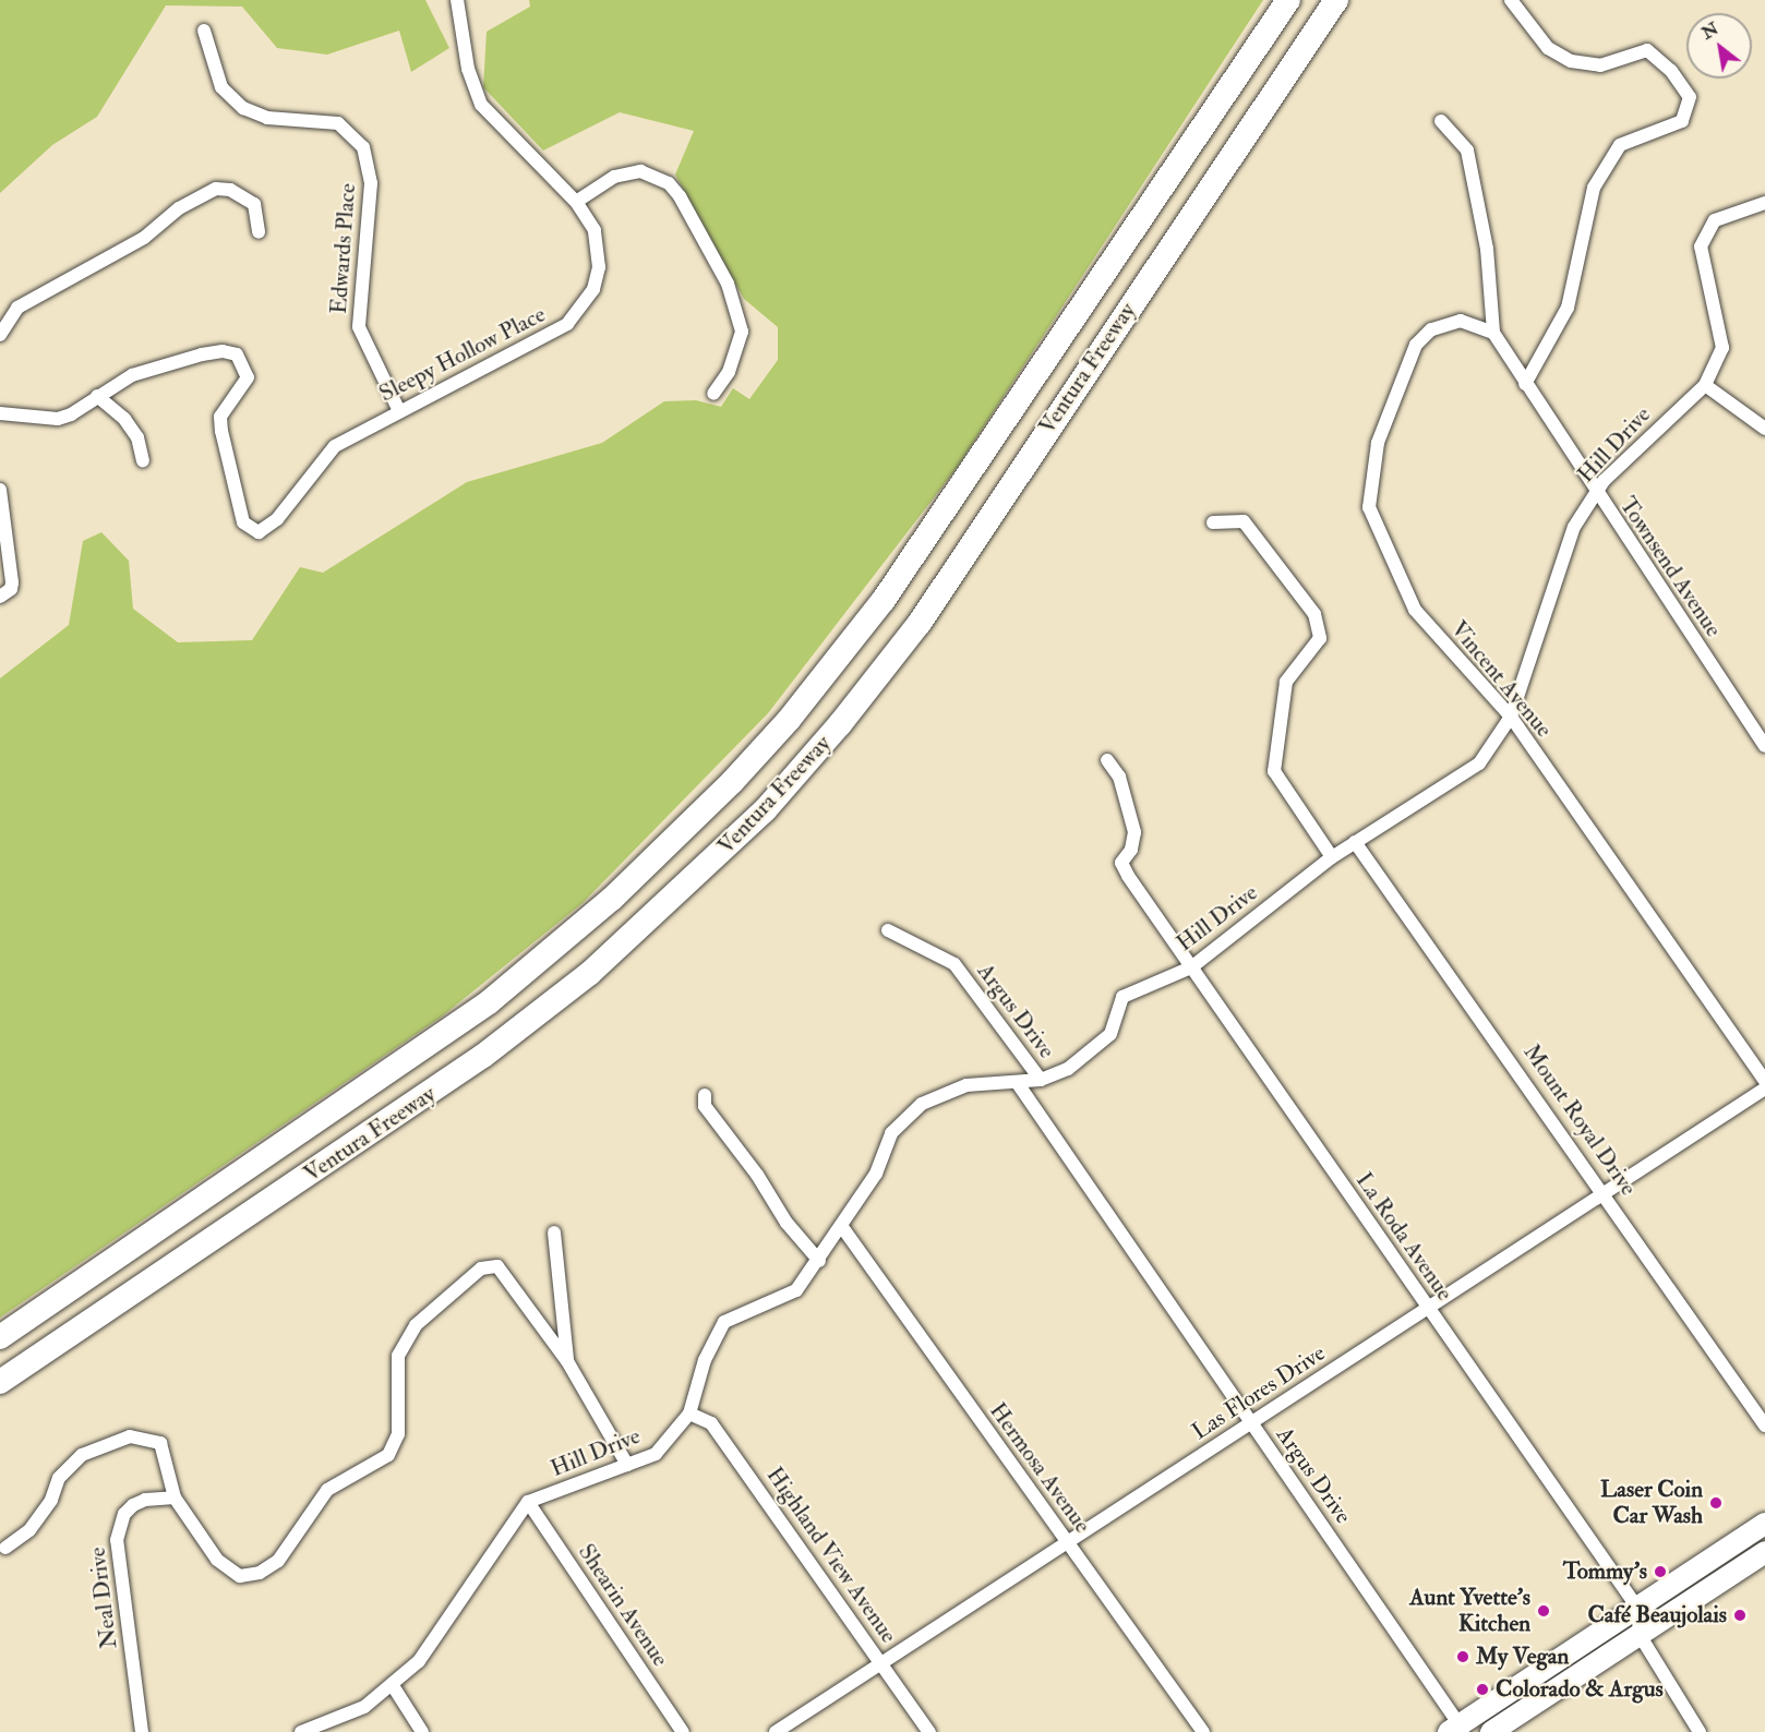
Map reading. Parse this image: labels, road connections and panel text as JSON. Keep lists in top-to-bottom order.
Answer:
{
  "streets": {
    "highway": ["Ventura Freeway"],
    "street": [
      "Edwards Place",
      "Sleepy Hollow Place",
      "Hill Drive",
      "Townsend Avenue",
      "Vincent Avenue",
      "Argus Drive",
      "Mount Royal Drive",
      "La Roda Avenue",
      "Las Flores Drive",
      "Hermosa Avenue",
      "Highland View Avenue",
      "Neal Drive",
      "Shearin Avenue"
    ]
  },
  "crossings": [
    ["Edwards Place", "Sleepy Hollow Place"],
    ["Hill Drive", "Townsend Avenue"],
    ["Hill Drive", "Vincent Avenue"],
    ["Hill Drive", "Argus Drive"],
    ["Hill Drive", "Mount Royal Drive"],
    ["Hill Drive", "La Roda Avenue"],
    ["Hill Drive", "Hermosa Avenue"],
    ["Hill Drive", "Highland View Avenue"],
    ["Hill Drive", "Shearin Avenue"],
    ["Townsend Avenue", "Vincent Avenue"],
    ["Argus Drive", "Las Flores Drive"],
    ["Mount Royal Drive", "Las Flores Drive"],
    ["La Roda Avenue", "Las Flores Drive"],
    ["Las Flores Drive", "Hermosa Avenue"],
    ["Las Flores Drive", "Highland View Avenue"]
  ],
  "places": [
    "Laser Coin Car Wash",
    "Tommy's",
    "Aunt Yvette’s Kitchen",
    "Café Beaujolais",
    "My Vegan",
    "Colorado & Argus"
  ],
  "north": "top left"
}
